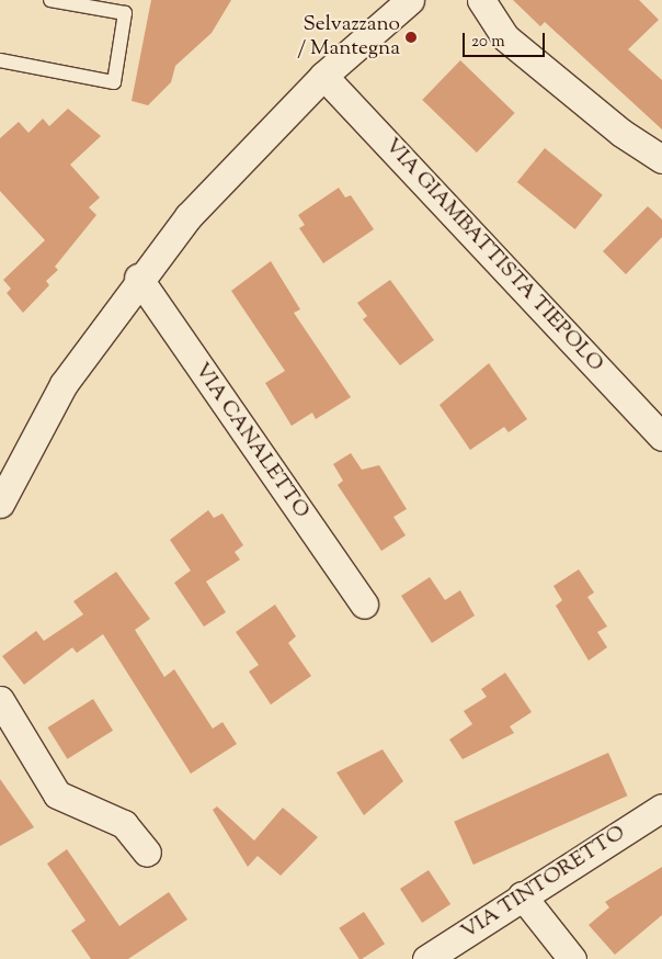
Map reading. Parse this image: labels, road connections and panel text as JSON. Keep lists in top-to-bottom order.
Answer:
{
  "streets": {
    "street": ["VIA GIAMBATTISTA TIEPOLO", "VIA CANALETTO", "VIA TINTORETTO"]
  },
  "places": ["Selvazzano / Mantegna"],
  "scale_bar": "20 m"
}
